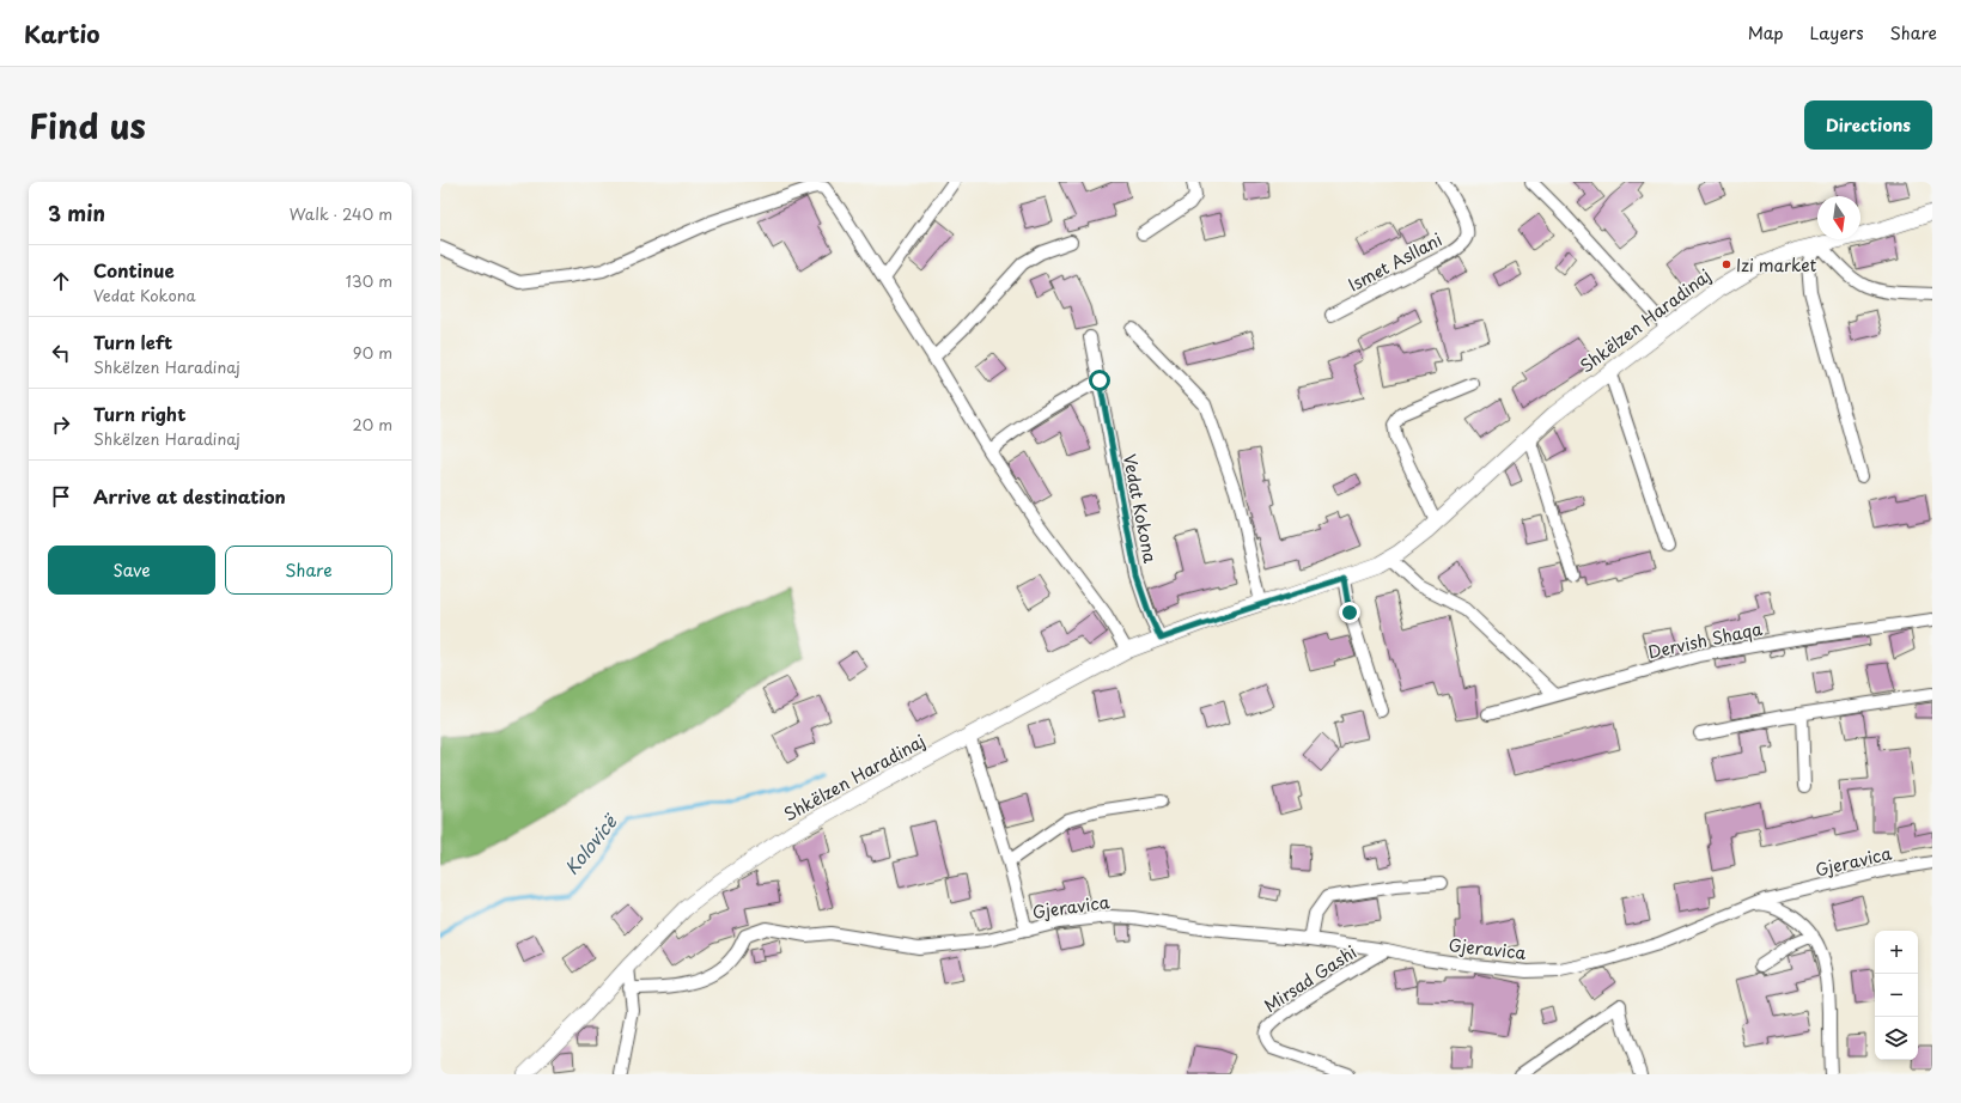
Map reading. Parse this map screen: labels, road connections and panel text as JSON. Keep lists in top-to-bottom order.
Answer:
{
  "streets": {
    "street": [
      "Ismet Asllani",
      "Shkëlzen Haradinaj",
      "Vedat Kokona",
      "Dervish Shaqa",
      "Gjeravica",
      "Mirsad Gashi"
    ]
  },
  "crossings": [
    ["Shkëlzen Haradinaj", "Vedat Kokona"],
    ["Shkëlzen Haradinaj", "Gjeravica"],
    ["Gjeravica", "Mirsad Gashi"]
  ],
  "water": ["Kolovicë"],
  "places": ["Izi market"],
  "north": "bottom",
  "page": {
    "header": "Kartio",
    "nav": ["Map", "Layers", "Share"],
    "title": "Find us",
    "buttons": [
      "Directions",
      ["Save", "Share"]
    ],
    "heading": ["3 min", "Walk · 240 m"],
    "list": [
      ["Continue", "Vedat Kokona", "130 m"],
      ["Turn left", "Shkëlzen Haradinaj", "90 m"],
      ["Turn right", "Shkëlzen Haradinaj", "20 m"],
      "Arrive at destination"
    ],
    "map_buttons": ["+", "−"]
  }
}
